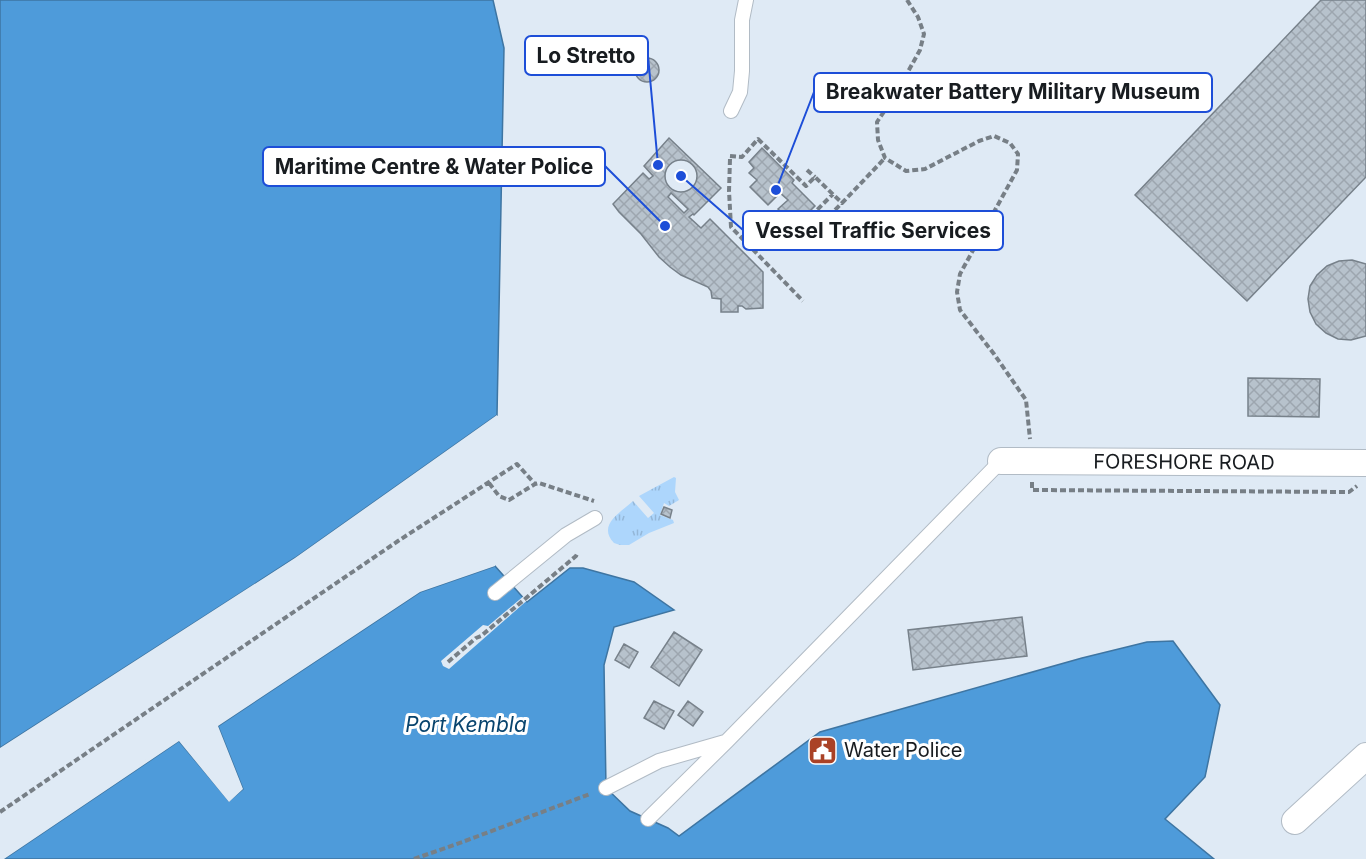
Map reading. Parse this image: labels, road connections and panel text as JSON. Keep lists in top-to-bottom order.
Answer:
{
  "streets": {
    "street": ["FORESHORE ROAD"]
  },
  "water": ["Port Kembla"],
  "places": {
    "other": [
      "Lo Stretto",
      "Vessel Traffic Services",
      "Breakwater Battery Military Museum",
      "Maritime Centre & Water Police"
    ],
    "public building": ["Water Police"]
  }
}
